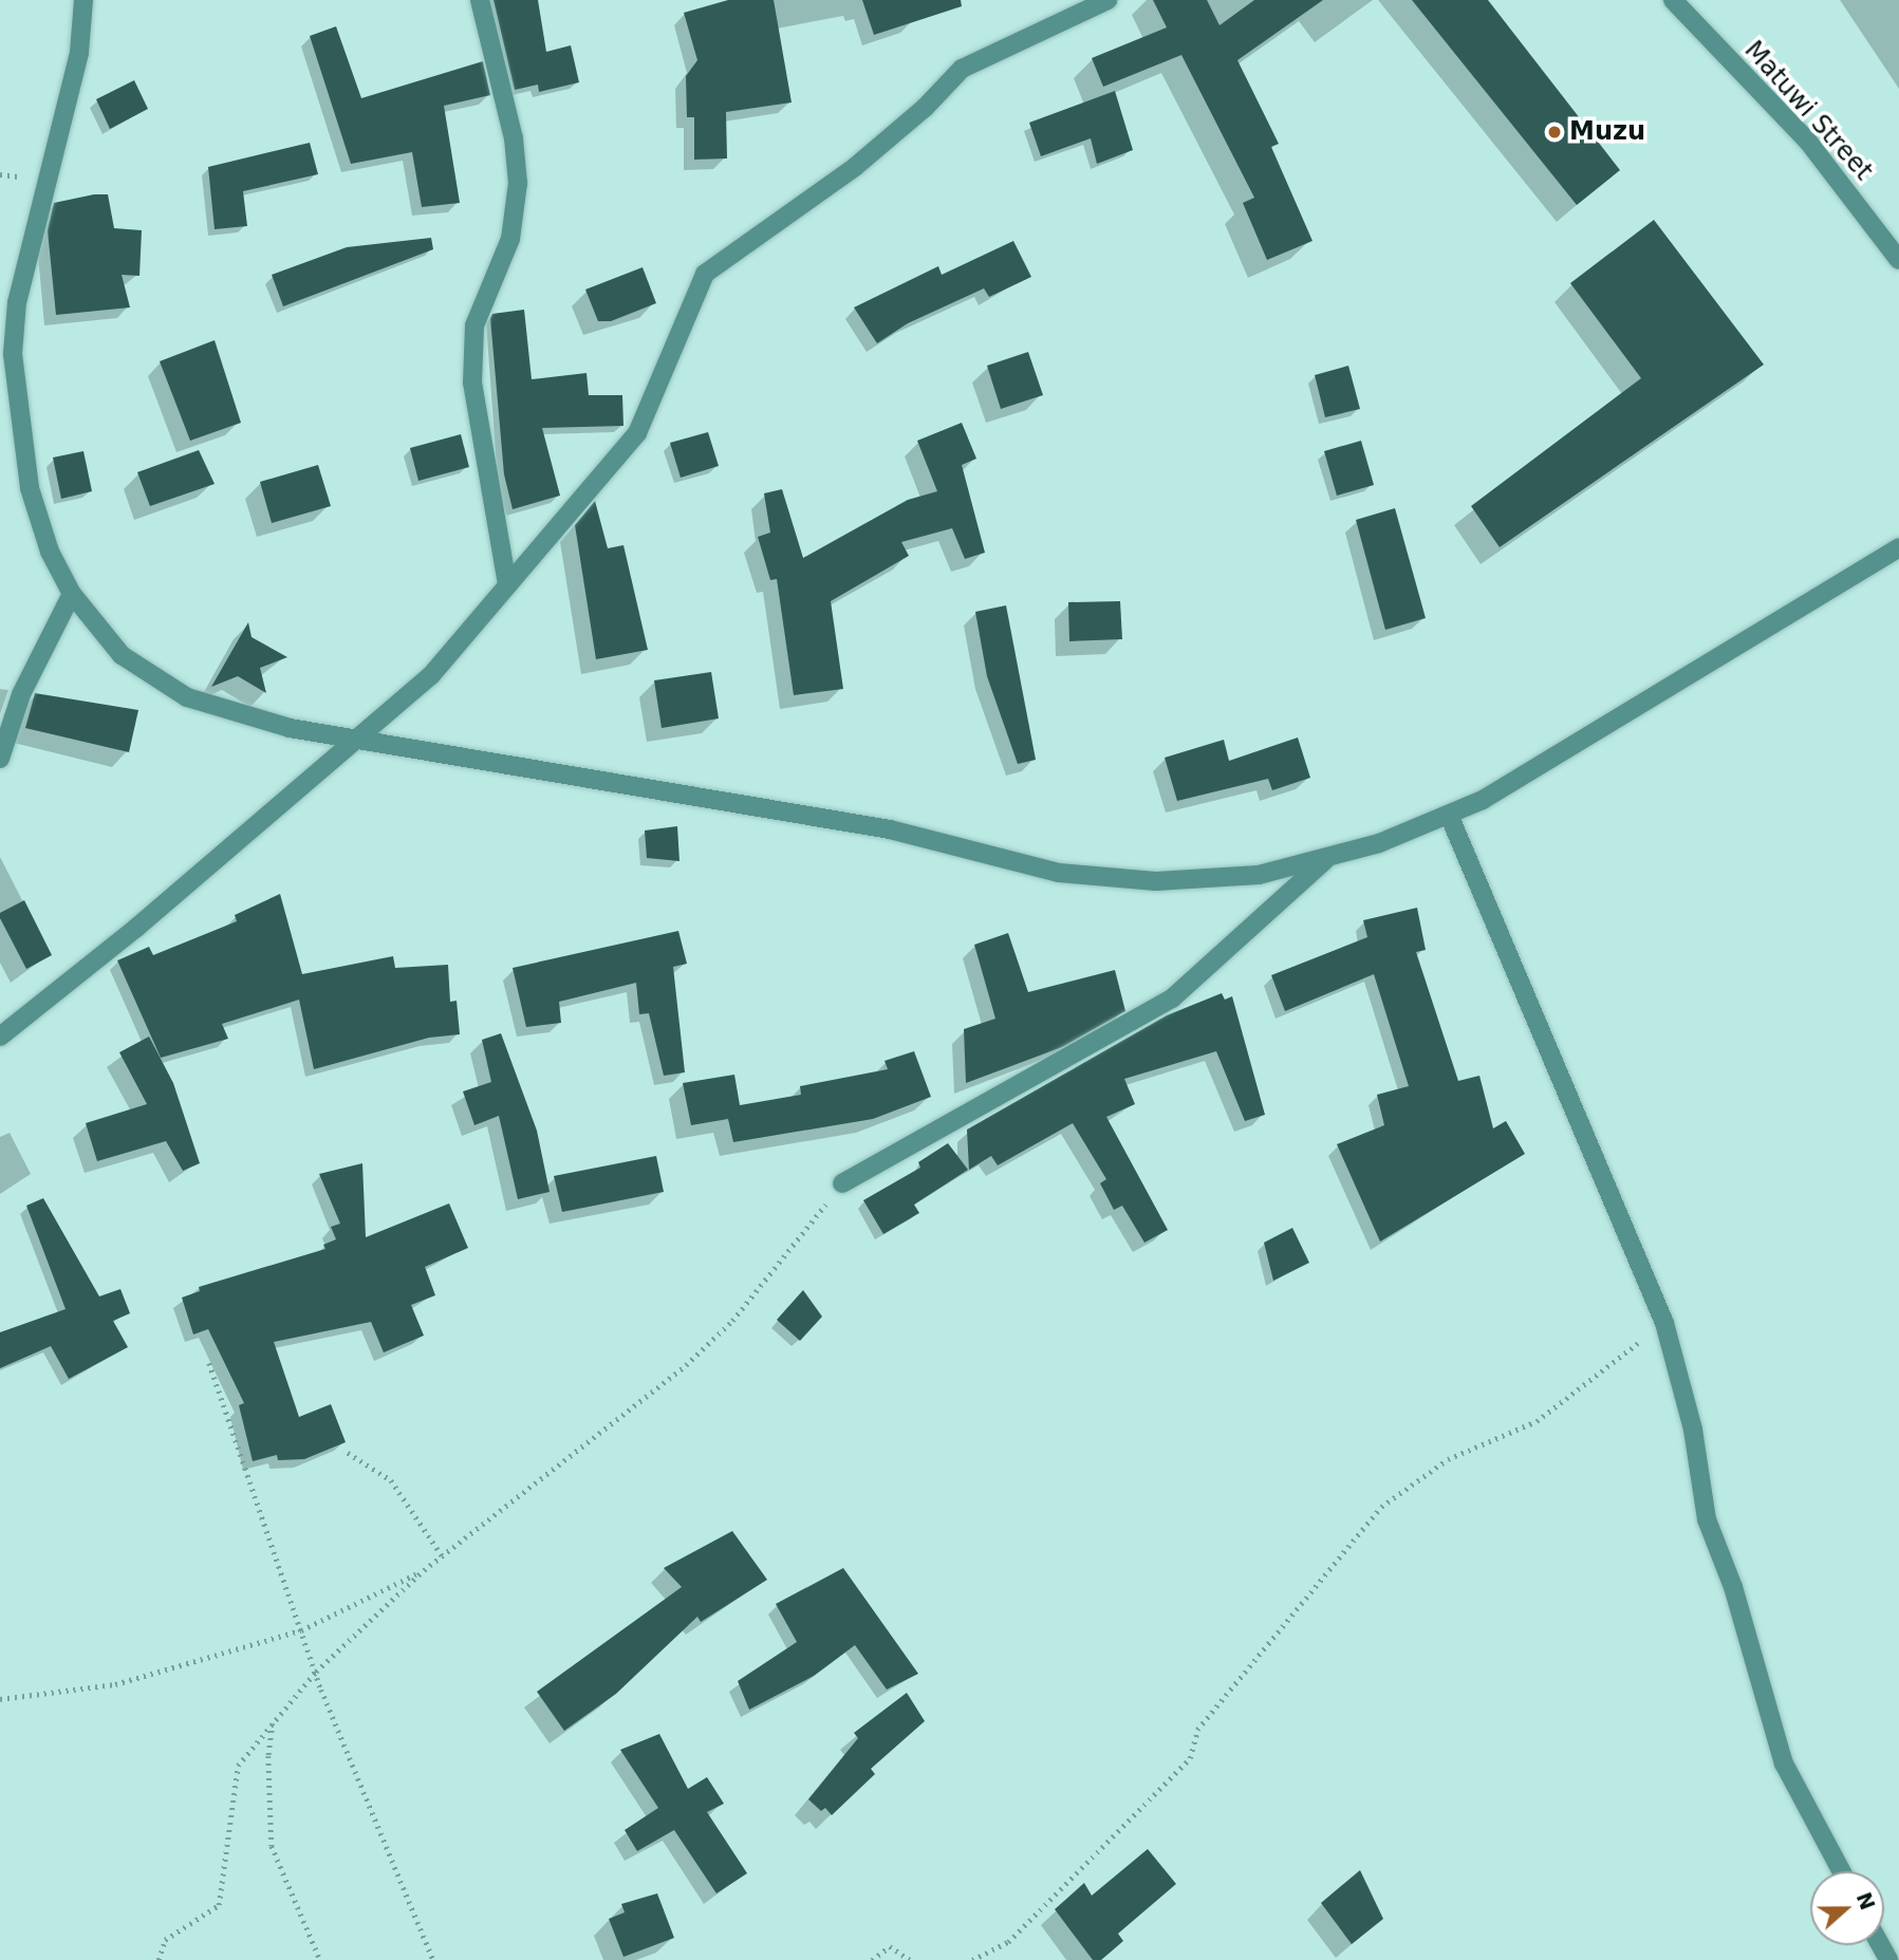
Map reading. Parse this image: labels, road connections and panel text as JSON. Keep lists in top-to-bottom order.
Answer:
{
  "streets": {
    "street": ["Matuwi Street"]
  },
  "places": ["Muzu"],
  "north": "right"
}
